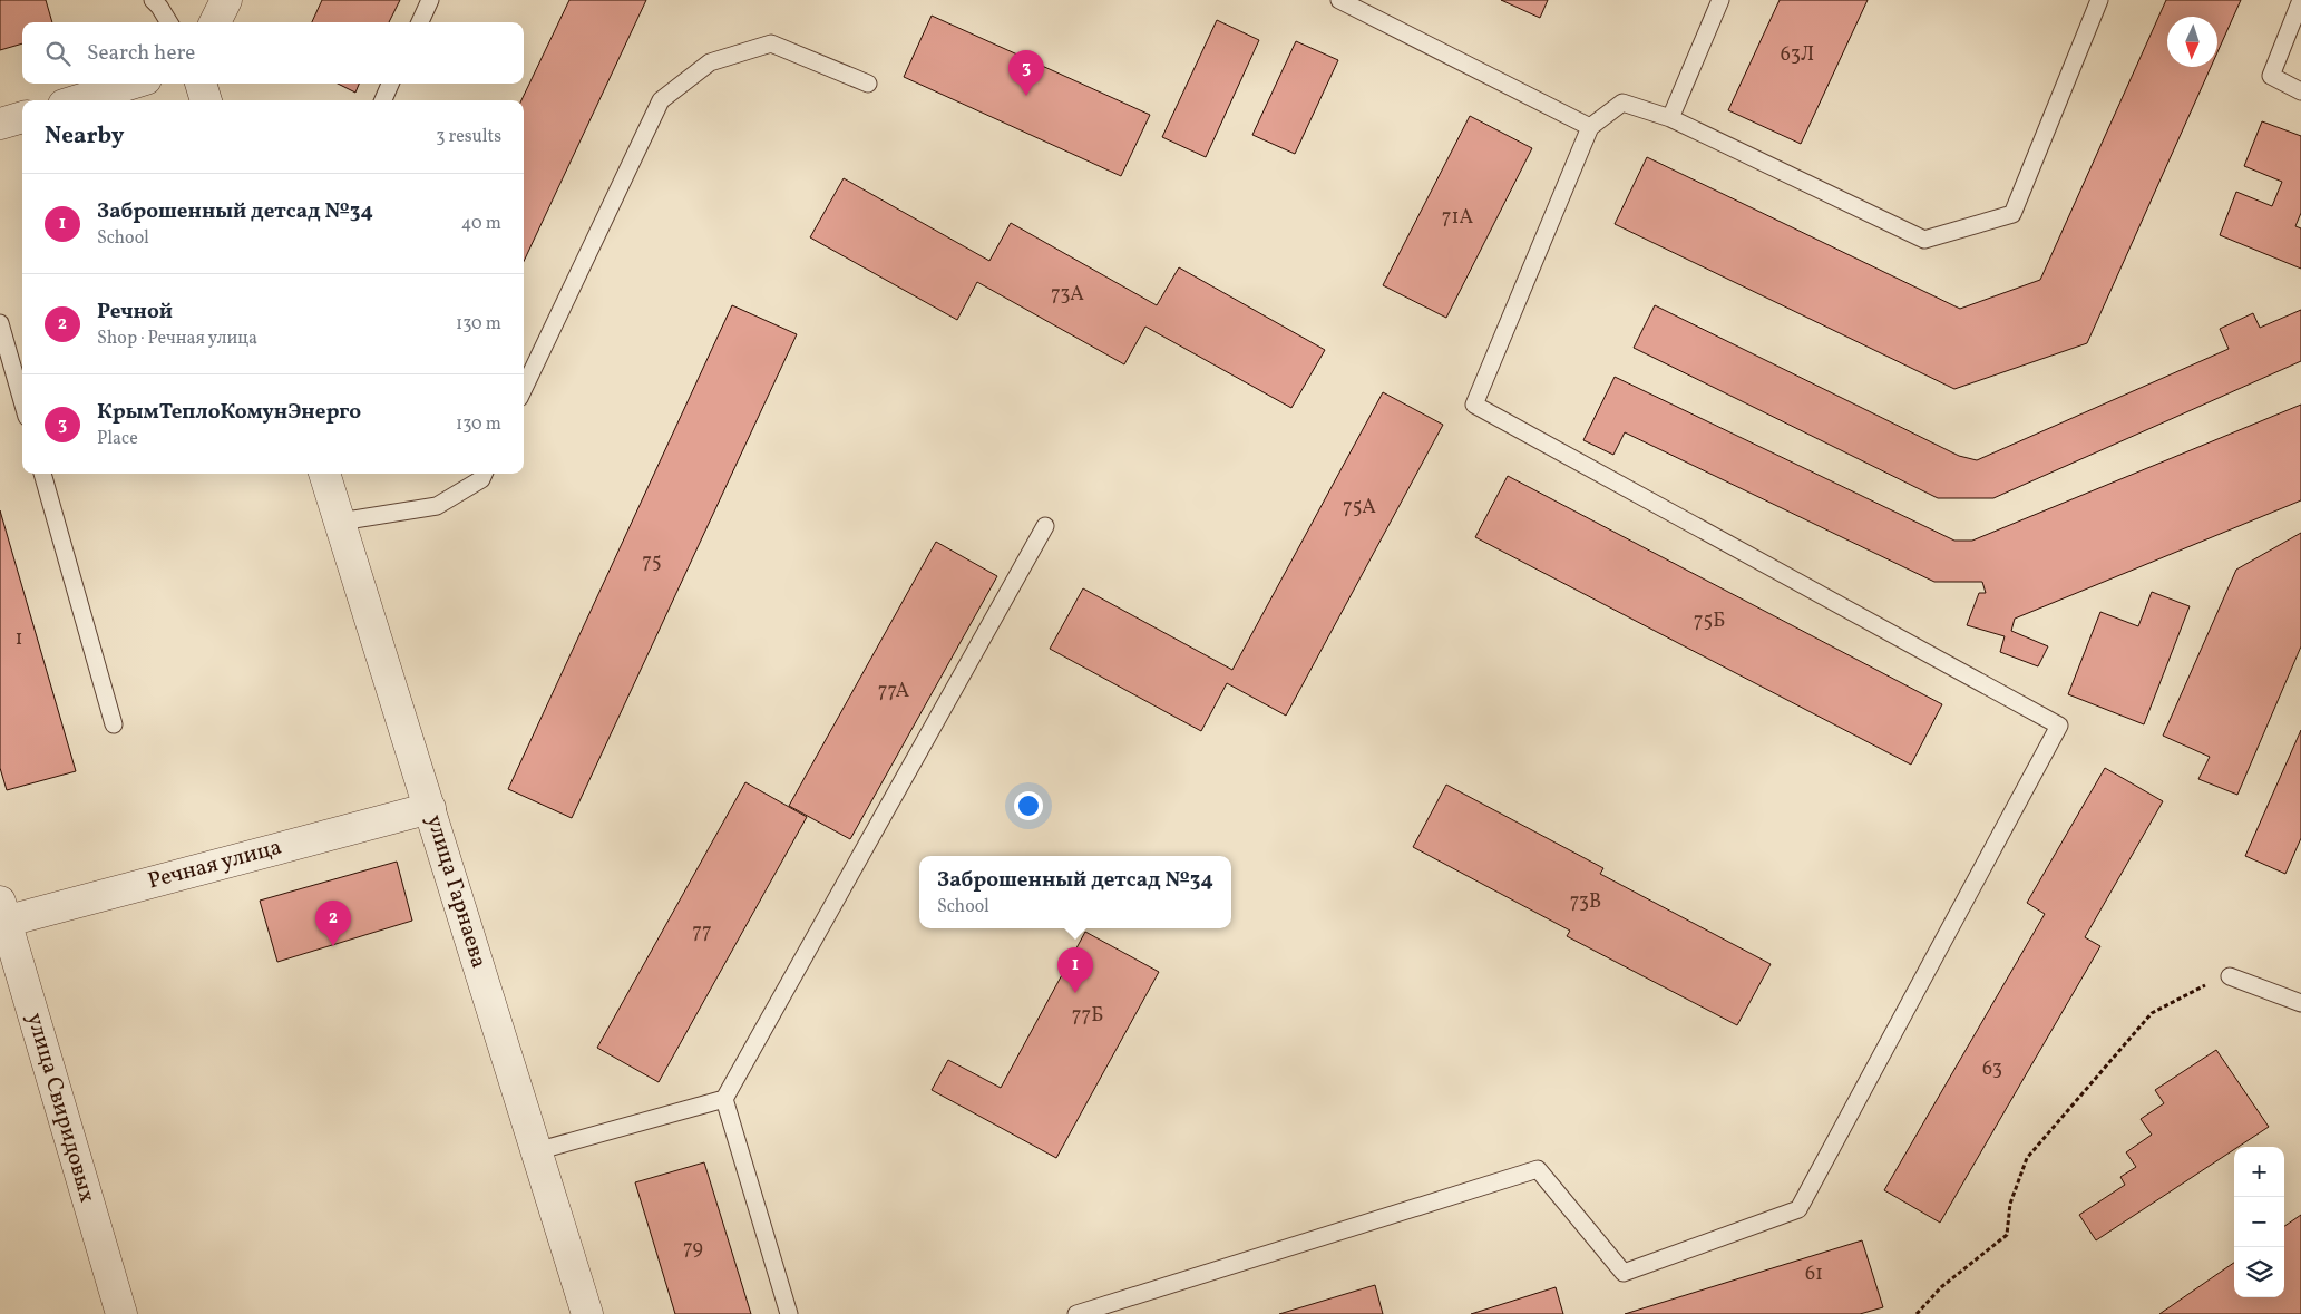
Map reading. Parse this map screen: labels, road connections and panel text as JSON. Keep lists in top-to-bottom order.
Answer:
{
  "streets": {
    "street": ["Речная улица", "улица Гарнаева", "улица Свиридовых"]
  },
  "crossings": [
    ["Речная улица", "улица Гарнаева"],
    ["Речная улица", "улица Свиридовых"]
  ],
  "house_numbers": [
    "63Л",
    "71А",
    "73А",
    "75А",
    "75",
    "75Б",
    "1",
    "77А",
    "73В",
    "77",
    "77Б",
    "63",
    "79",
    "61"
  ],
  "north": "bottom",
  "page": {
    "search": "Search here",
    "pins": ["3", "2", "1"],
    "heading": ["Nearby", "3 results"],
    "list": [
      {
        "mark": "1",
        "name": "Заброшенный детсад №34",
        "note": "School",
        "value": "40 m"
      },
      {
        "mark": "2",
        "name": "Речной",
        "note": "Shop · Речная улица",
        "value": "130 m"
      },
      {
        "mark": "3",
        "name": "КрымТеплоКомунЭнерго",
        "note": "Place",
        "value": "130 m"
      }
    ],
    "popup": ["Заброшенный детсад №34", "School"],
    "map_buttons": ["+", "−"]
  }
}
